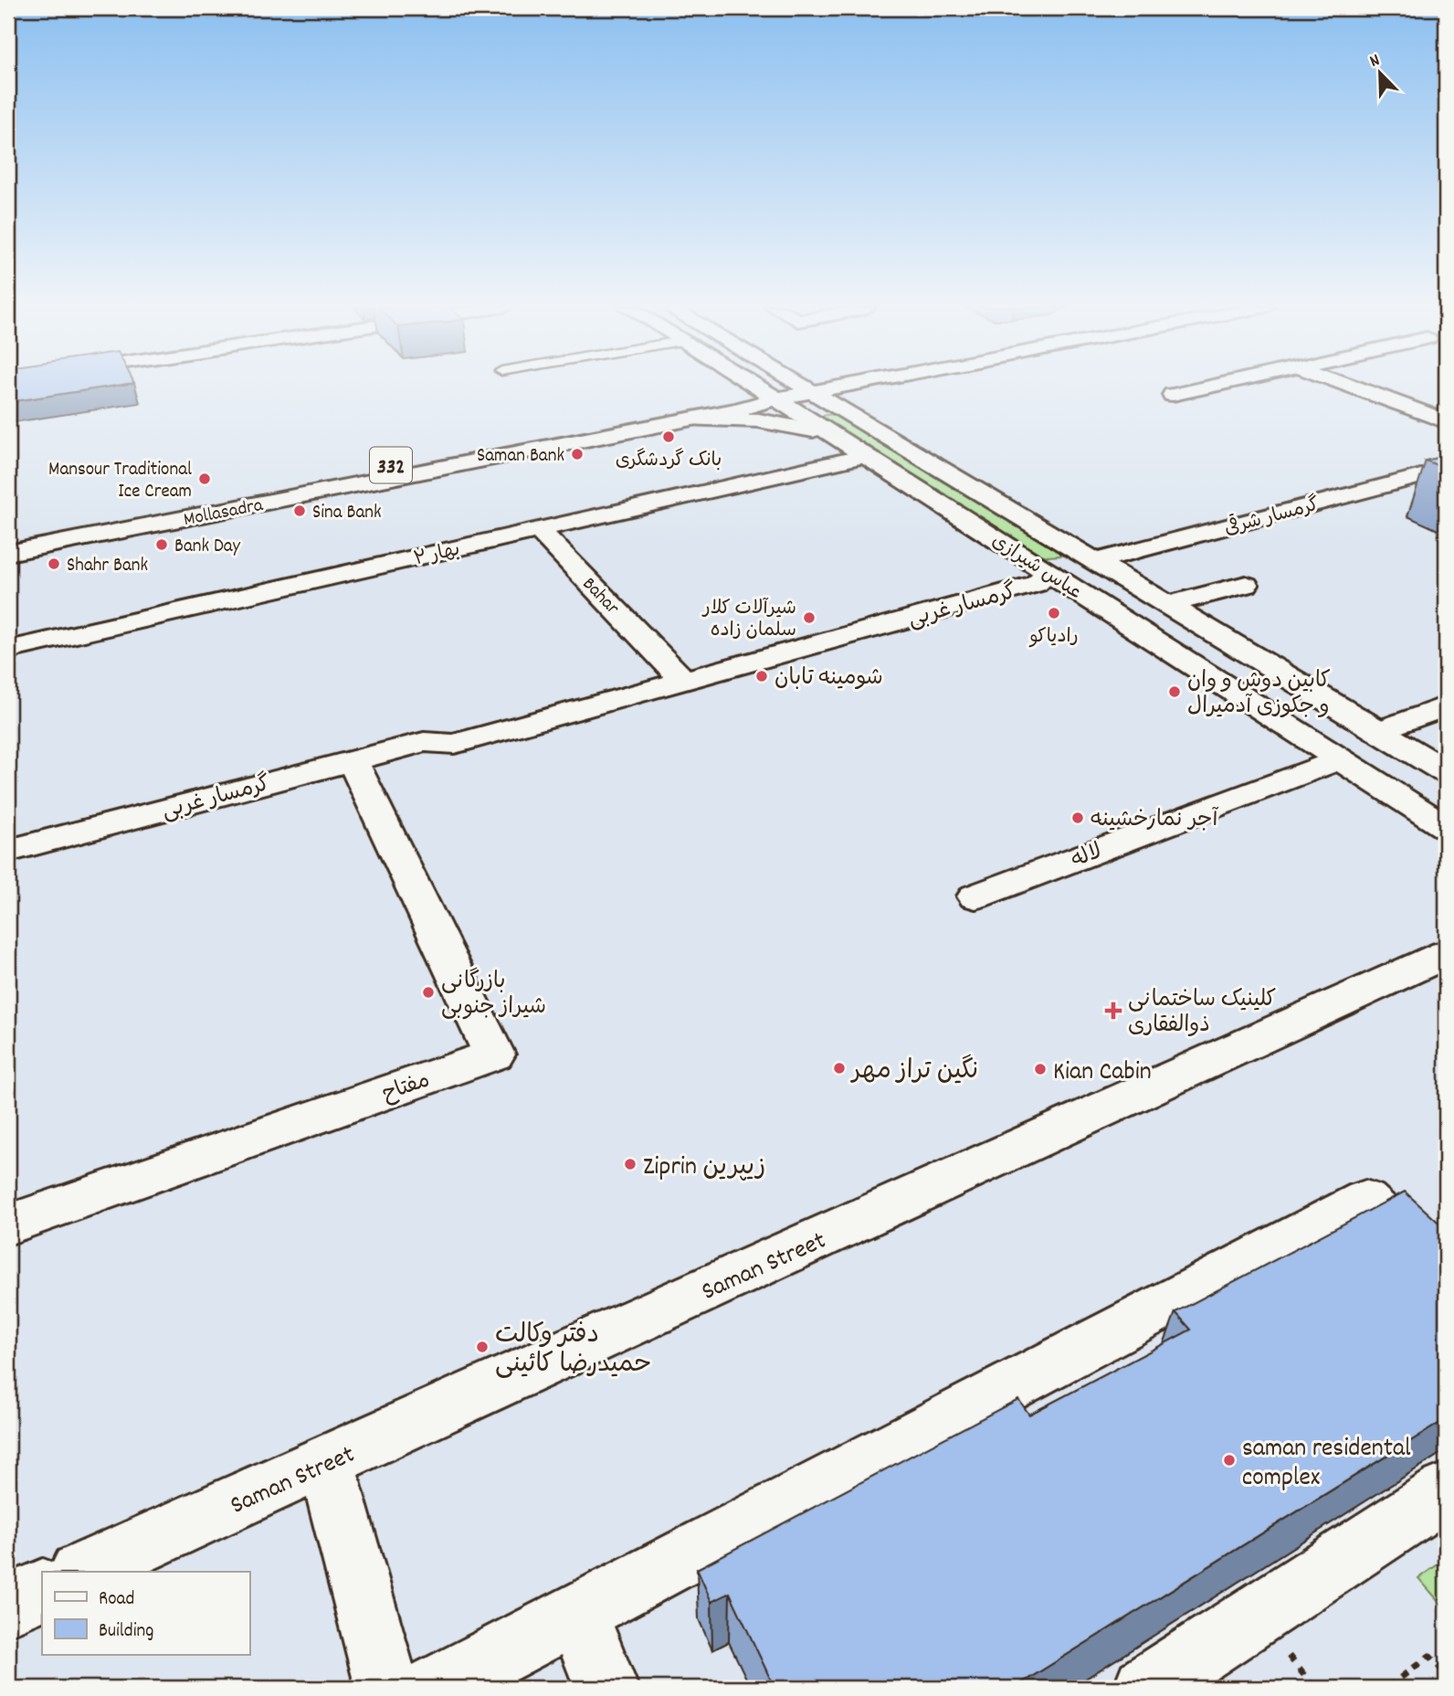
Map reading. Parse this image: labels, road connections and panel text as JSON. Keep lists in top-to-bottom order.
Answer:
{
  "streets": {
    "street": [
      "332",
      "Mollasadra",
      "گرمسار شرقی",
      "بهار ۲",
      "عباس شیرازی",
      "Bahar",
      "گرمسار غربی",
      "لاله",
      "مفتاح",
      "Saman Street"
    ]
  },
  "crossings": [
    ["Mollasadra", "عباس شیرازی"],
    ["گرمسار شرقی", "عباس شیرازی"],
    ["گرمسار شرقی", "گرمسار غربی"],
    ["بهار ۲", "عباس شیرازی"],
    ["بهار ۲", "Bahar"],
    ["عباس شیرازی", "گرمسار غربی"],
    ["عباس شیرازی", "لاله"],
    ["Bahar", "گرمسار غربی"],
    ["گرمسار غربی", "مفتاح"]
  ],
  "places": {
    "other": [
      "بانک گردشگری",
      "Saman Bank",
      "Mansour Traditional Ice Cream",
      "Sina Bank",
      "Bank Day",
      "Shahr Bank",
      "رادیاکو",
      "شیرآلات کلار سلمان زاده",
      "شومینه تابان",
      "کابین دوش و وان و جکوزی آدمیرال",
      "آجر نمارخشینه",
      "بازرگانی شیراز جنوبی",
      "نگین تراز مهر",
      "Kian Cabin",
      "Ziprin زیپرین",
      "دفتر وکالت حمیدرضا کائینی",
      "saman residental complex"
    ],
    "health": ["کلینیک ساختمانی ذوالفقاری"]
  },
  "legend": ["Road", "Building"],
  "north": "top left"
}
